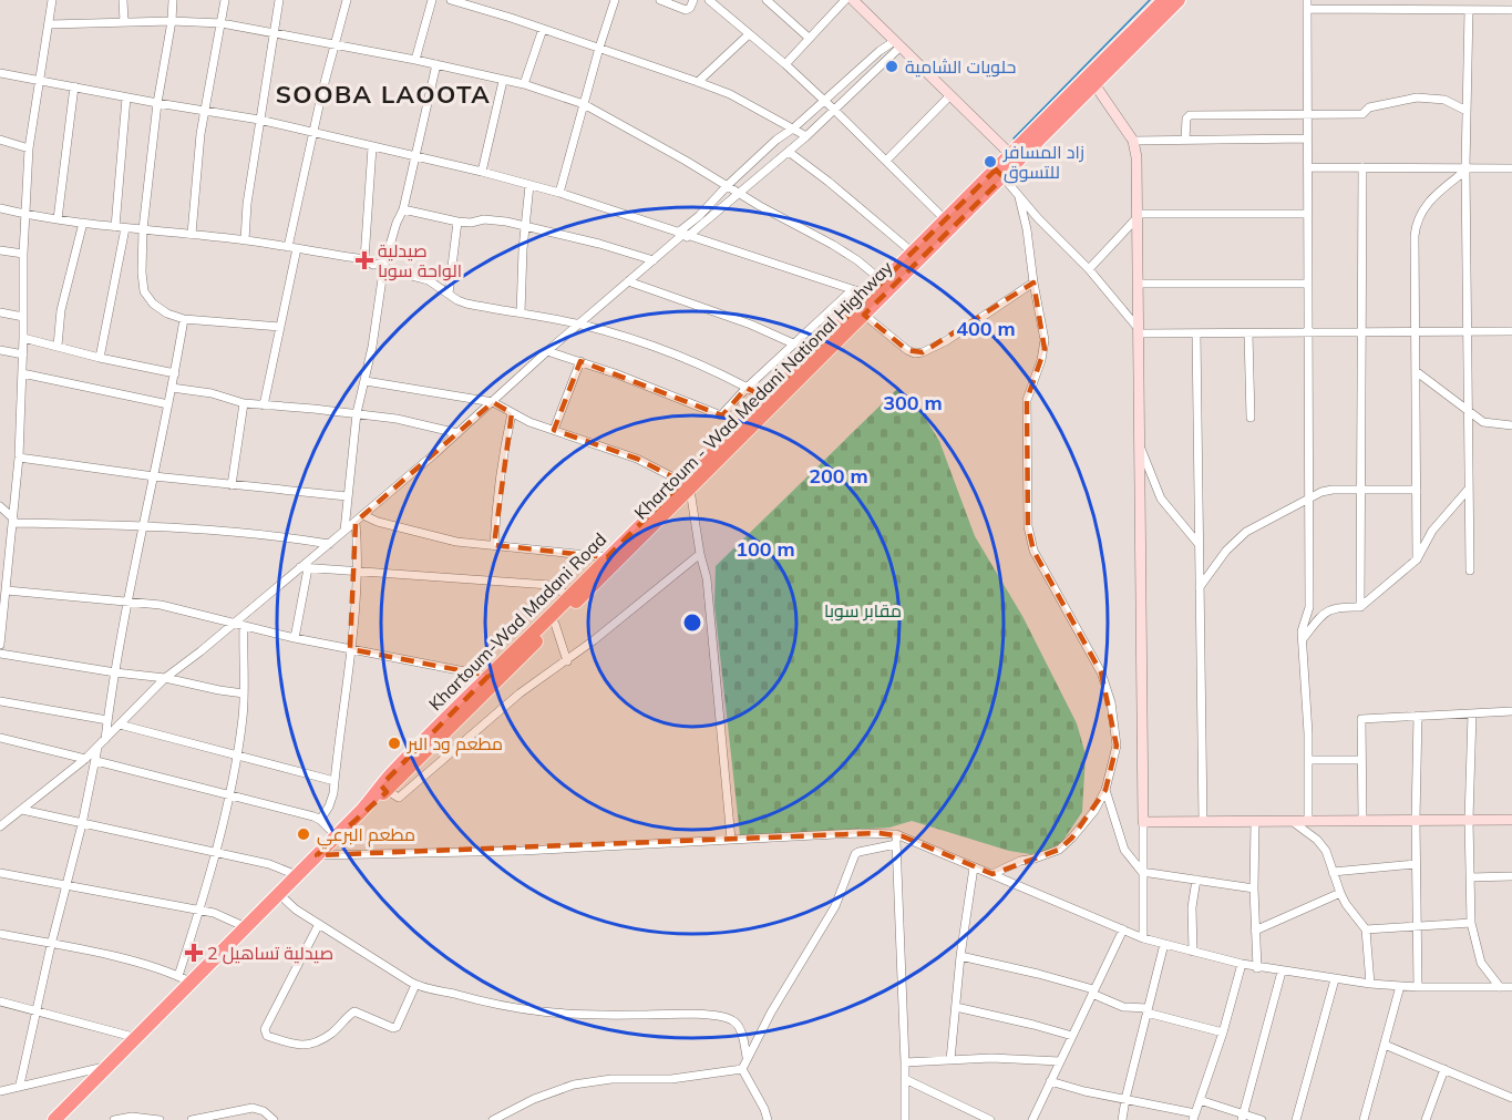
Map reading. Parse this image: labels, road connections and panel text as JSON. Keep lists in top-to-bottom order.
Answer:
{
  "streets": {
    "highway": ["Khartoum - Wad Medani National Highway", "Khartoum-Wad Madani Road"]
  },
  "crossings": [
    ["Khartoum - Wad Medani National Highway", "Khartoum-Wad Madani Road"]
  ],
  "districts": ["SOOBA LAOOTA"],
  "parks": ["مقابر سوبا"],
  "places": {
    "other": [
      "حلويات الشامية",
      "زاد المسافر للتسوق",
      "مطعم ود البر",
      "مطعم البرعي"
    ],
    "health": ["صيدلية الواحة سوبا", "صيدلية تساهيل 2"]
  },
  "rings": [
    "400 m",
    "300 m",
    "200 m",
    "100 m"
  ]
}
